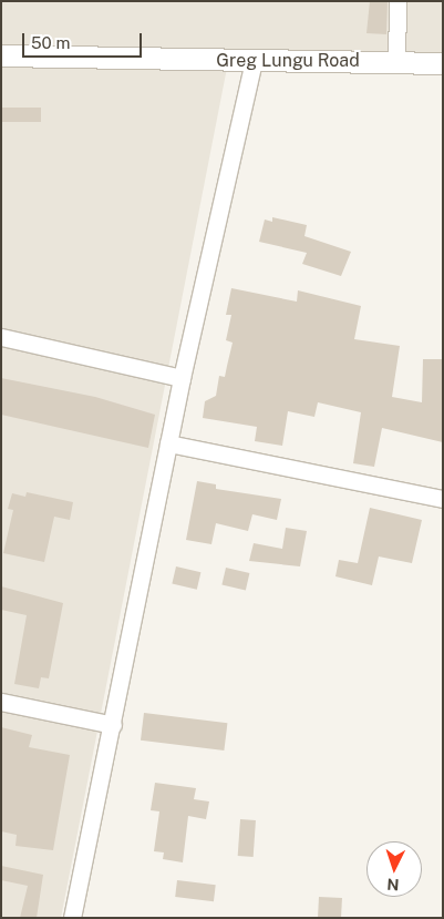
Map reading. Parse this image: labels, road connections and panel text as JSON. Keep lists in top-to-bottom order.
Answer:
{
  "streets": {
    "street": ["Greg Lungu Road"]
  },
  "scale_bar": "50 m",
  "north": "bottom"
}
